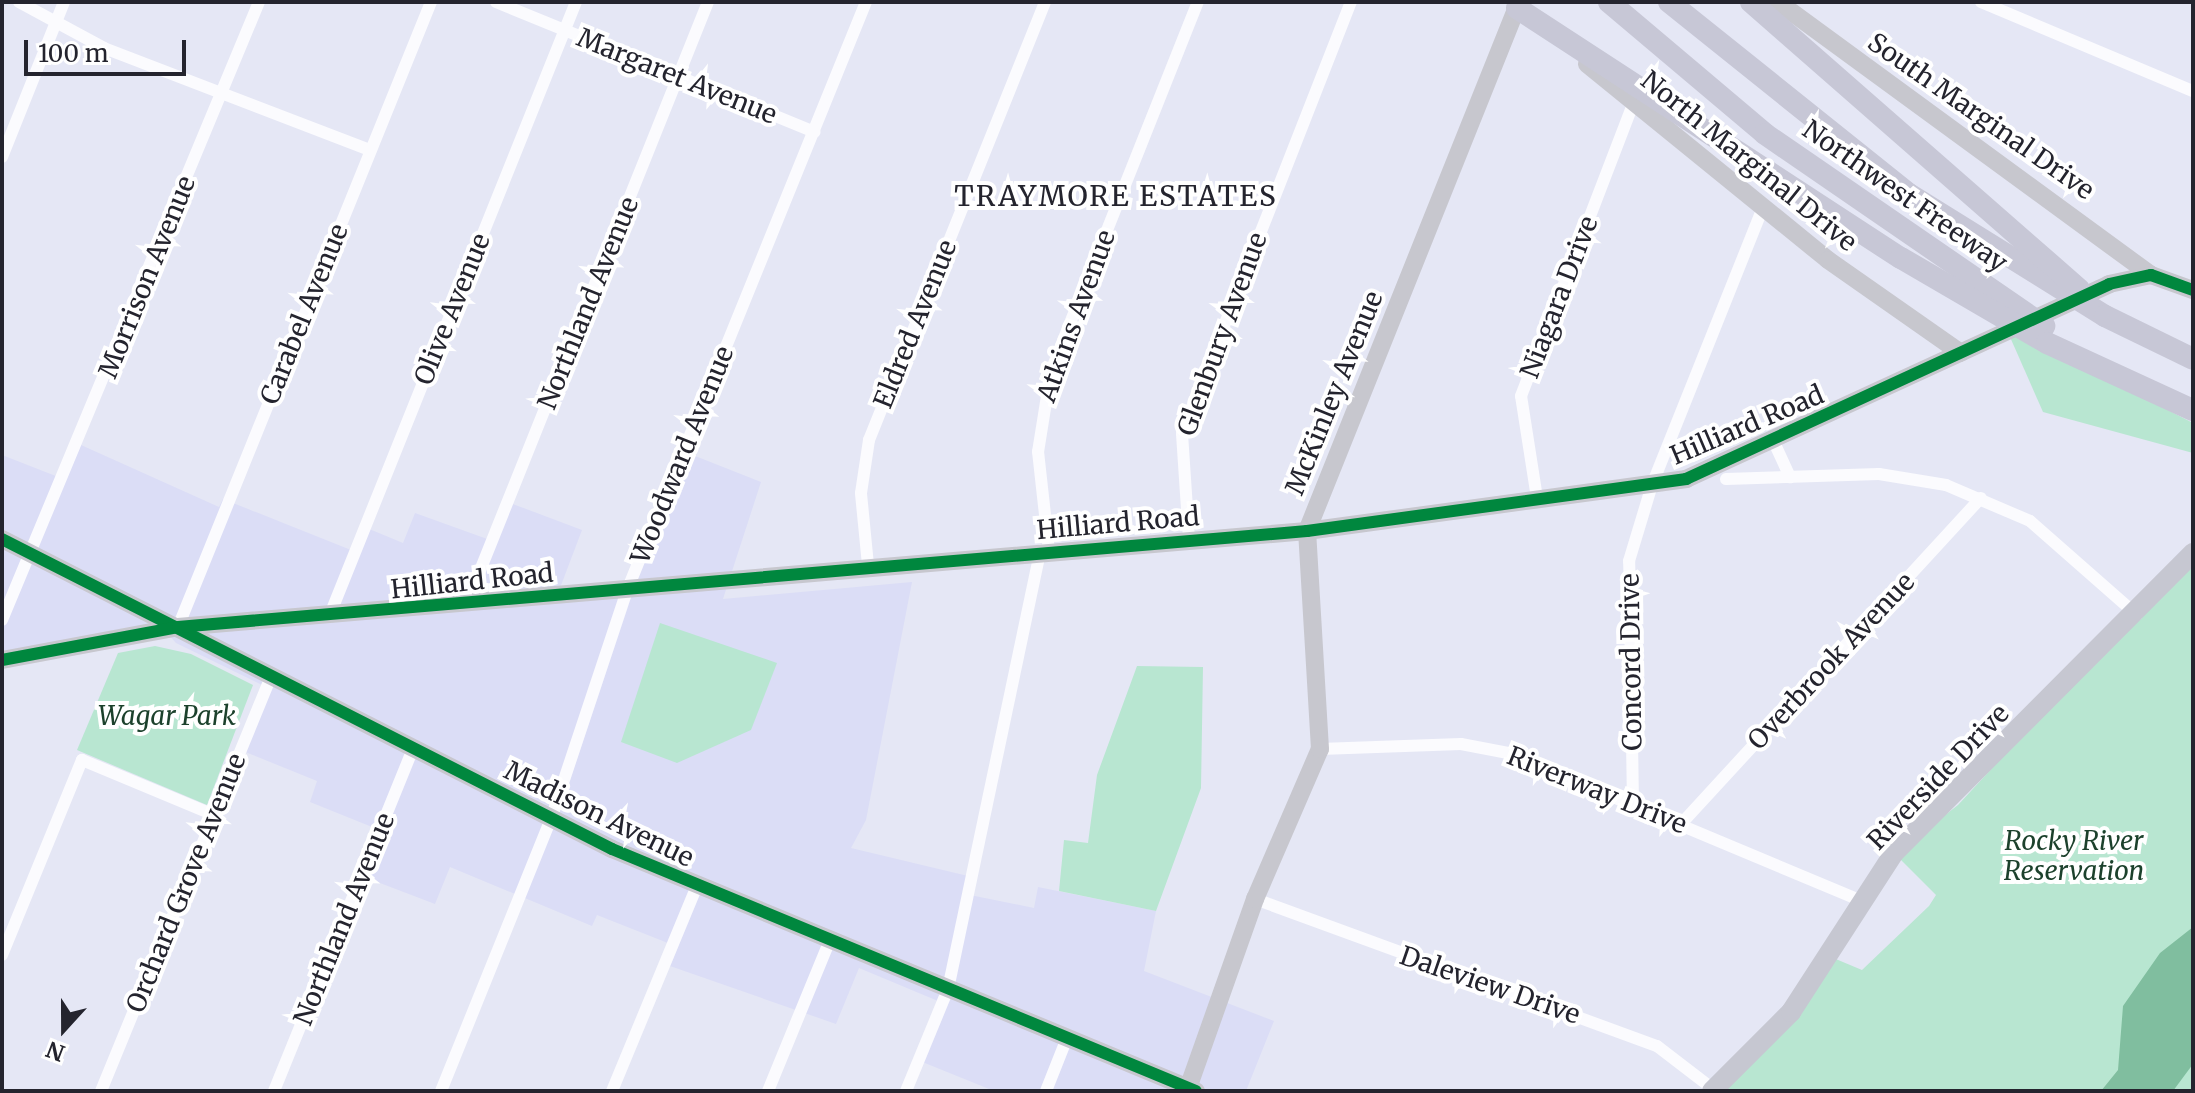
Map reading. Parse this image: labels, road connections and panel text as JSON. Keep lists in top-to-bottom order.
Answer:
{
  "streets": {
    "highway": ["Northwest Freeway"],
    "main road": [
      "South Marginal Drive",
      "North Marginal Drive",
      "McKinley Avenue",
      "Hilliard Road",
      "Riverside Drive",
      "Madison Avenue"
    ],
    "street": [
      "Margaret Avenue",
      "Morrison Avenue",
      "Niagara Drive",
      "Northland Avenue",
      "Olive Avenue",
      "Carabel Avenue",
      "Atkins Avenue",
      "Eldred Avenue",
      "Glenbury Avenue",
      "Woodward Avenue",
      "Overbrook Avenue",
      "Concord Drive",
      "Riverway Drive",
      "Orchard Grove Avenue",
      "Daleview Drive"
    ]
  },
  "crossings": [
    ["Margaret Avenue", "Northland Avenue"],
    ["Margaret Avenue", "Olive Avenue"],
    ["Margaret Avenue", "Woodward Avenue"],
    ["South Marginal Drive", "Hilliard Road"],
    ["North Marginal Drive", "Niagara Drive"],
    ["North Marginal Drive", "McKinley Avenue"],
    ["North Marginal Drive", "Hilliard Road"],
    ["North Marginal Drive", "Concord Drive"],
    ["Morrison Avenue", "Madison Avenue"],
    ["Niagara Drive", "Hilliard Road"],
    ["Northland Avenue", "Hilliard Road"],
    ["Northland Avenue", "Madison Avenue"],
    ["Olive Avenue", "Hilliard Road"],
    ["Carabel Avenue", "Hilliard Road"],
    ["Carabel Avenue", "Madison Avenue"],
    ["Atkins Avenue", "Hilliard Road"],
    ["Atkins Avenue", "Madison Avenue"],
    ["Eldred Avenue", "Hilliard Road"],
    ["Glenbury Avenue", "Hilliard Road"],
    ["McKinley Avenue", "Hilliard Road"],
    ["McKinley Avenue", "Riverway Drive"],
    ["McKinley Avenue", "Madison Avenue"],
    ["McKinley Avenue", "Daleview Drive"],
    ["Hilliard Road", "Woodward Avenue"],
    ["Hilliard Road", "Concord Drive"],
    ["Hilliard Road", "Madison Avenue"],
    ["Woodward Avenue", "Madison Avenue"],
    ["Overbrook Avenue", "Riverway Drive"],
    ["Concord Drive", "Riverway Drive"],
    ["Riverside Drive", "Riverway Drive"],
    ["Riverside Drive", "Daleview Drive"],
    ["Madison Avenue", "Orchard Grove Avenue"]
  ],
  "districts": ["TRAYMORE ESTATES"],
  "parks": ["Wagar Park", "Rocky River Reservation"],
  "scale_bar": "100 m",
  "north": "bottom"
}
